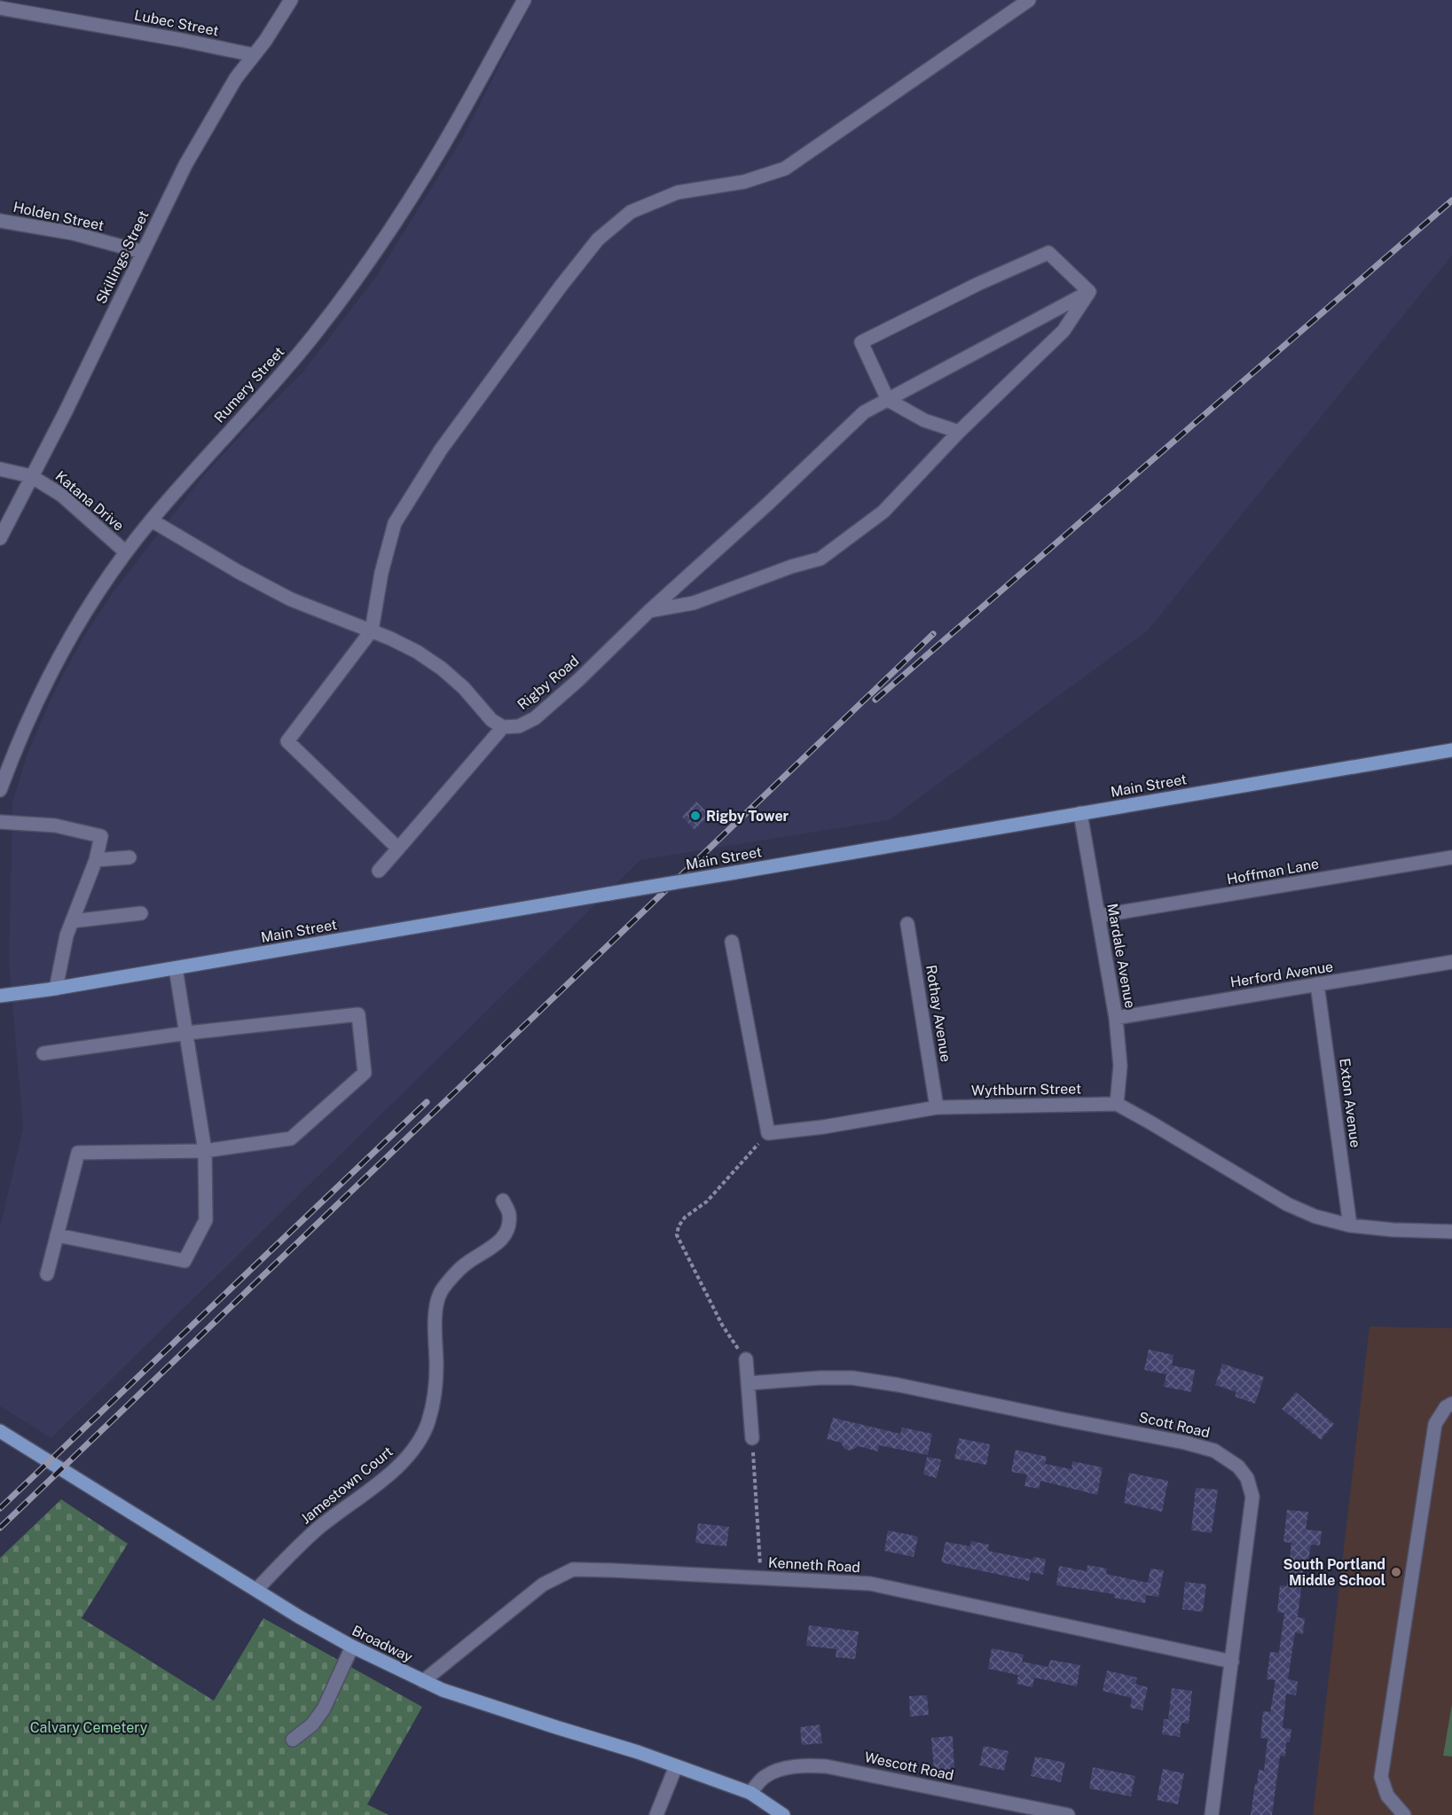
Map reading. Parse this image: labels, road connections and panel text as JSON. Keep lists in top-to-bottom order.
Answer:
{
  "streets": {
    "main road": ["Main Street", "Broadway"],
    "street": [
      "Lubec Street",
      "Holden Street",
      "Skillings Street",
      "Rumery Street",
      "Katana Drive",
      "Rigby Road",
      "Hoffman Lane",
      "Mardale Avenue",
      "Herford Avenue",
      "Rothay Avenue",
      "Wythburn Street",
      "Exton Avenue",
      "Scott Road",
      "Jamestown Court",
      "Kenneth Road",
      "Wescott Road"
    ]
  },
  "crossings": [
    ["Lubec Street", "Skillings Street"],
    ["Holden Street", "Skillings Street"],
    ["Skillings Street", "Katana Drive"],
    ["Rumery Street", "Katana Drive"],
    ["Main Street", "Mardale Avenue"],
    ["Hoffman Lane", "Mardale Avenue"],
    ["Mardale Avenue", "Herford Avenue"],
    ["Mardale Avenue", "Wythburn Street"],
    ["Herford Avenue", "Exton Avenue"],
    ["Rothay Avenue", "Wythburn Street"],
    ["Scott Road", "Kenneth Road"],
    ["Jamestown Court", "Broadway"],
    ["Kenneth Road", "Broadway"],
    ["Broadway", "Wescott Road"]
  ],
  "parks": ["Calvary Cemetery"],
  "places": ["Rigby Tower", "South Portland Middle School"]
}
